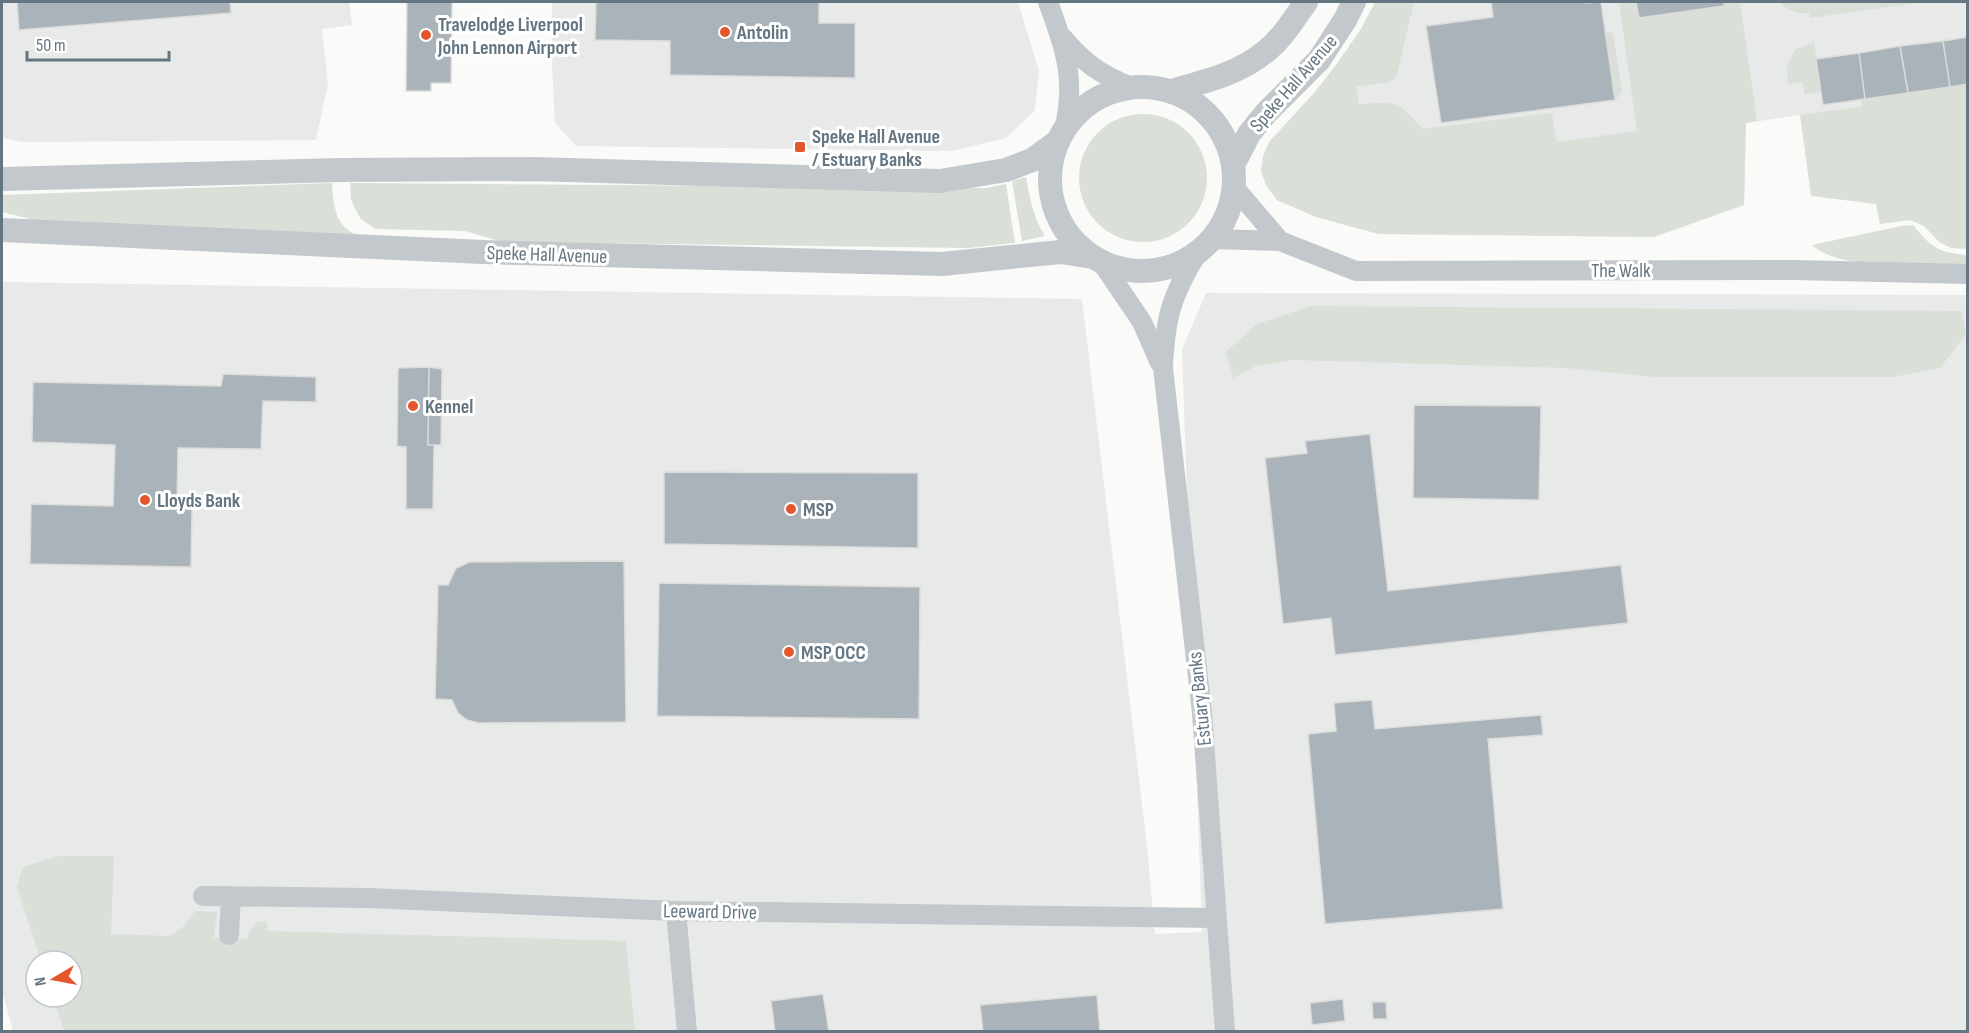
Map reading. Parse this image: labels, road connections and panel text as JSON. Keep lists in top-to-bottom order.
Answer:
{
  "streets": {
    "street": [
      "Speke Hall Avenue",
      "The Walk",
      "Estuary Banks",
      "Leeward Drive"
    ]
  },
  "crossings": [
    ["Speke Hall Avenue", "The Walk"],
    ["Speke Hall Avenue", "Estuary Banks"],
    ["The Walk", "Estuary Banks"],
    ["Estuary Banks", "Leeward Drive"]
  ],
  "places": {
    "other": [
      "Antolin",
      "Travelodge Liverpool John Lennon Airport",
      "Kennel",
      "Lloyds Bank",
      "MSP",
      "MSP OCC"
    ],
    "transit": ["Speke Hall Avenue / Estuary Banks"]
  },
  "scale_bar": "50 m",
  "north": "left"
}
